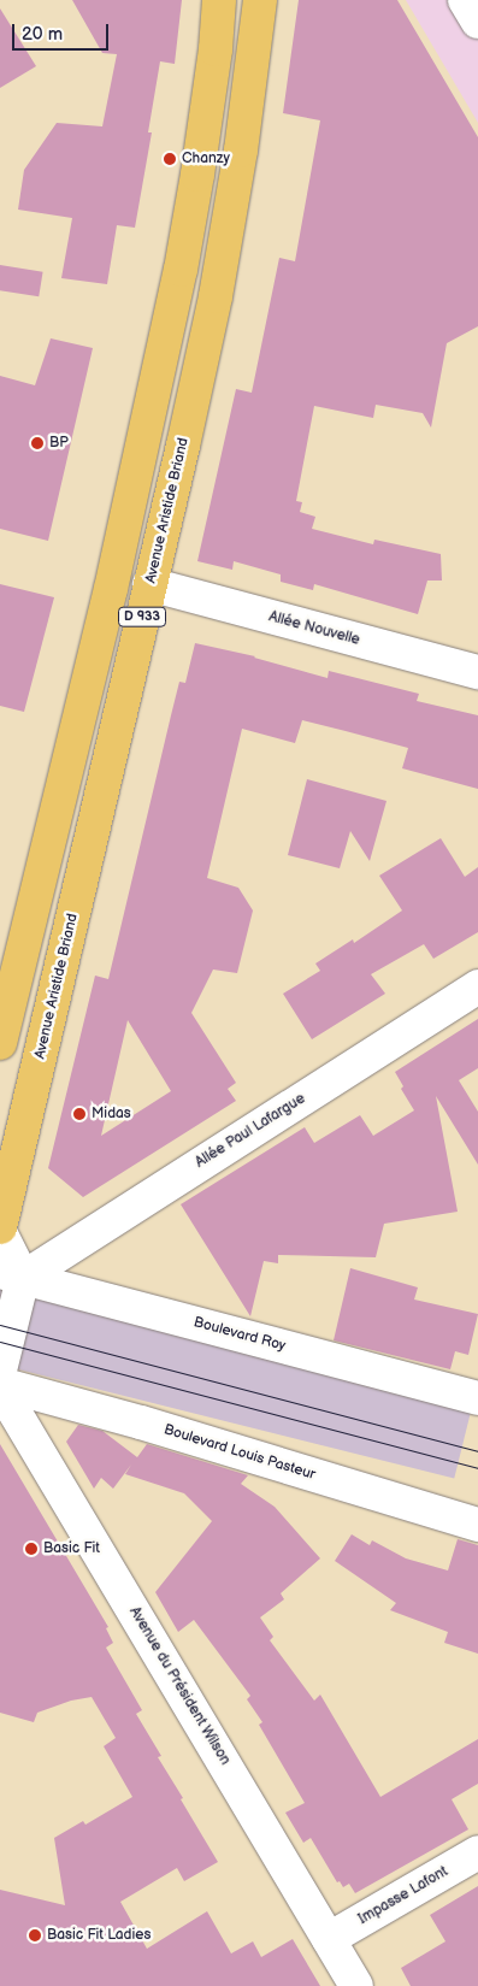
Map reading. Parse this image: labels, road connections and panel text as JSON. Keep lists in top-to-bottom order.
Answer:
{
  "streets": {
    "main road": ["Avenue Aristide Briand", "D 933"],
    "street": [
      "Allée Nouvelle",
      "Allée Paul Lafargue",
      "Boulevard Roy",
      "Boulevard Louis Pasteur",
      "Avenue du Président Wilson",
      "Impasse Lafont"
    ]
  },
  "crossings": [
    ["Avenue Aristide Briand", "Allée Nouvelle"],
    ["Allée Paul Lafargue", "Boulevard Roy"],
    ["Boulevard Louis Pasteur", "Avenue du Président Wilson"],
    ["Avenue du Président Wilson", "Impasse Lafont"]
  ],
  "places": [
    "Chanzy",
    "BP",
    "Midas",
    "Basic Fit",
    "Basic Fit Ladies"
  ],
  "scale_bar": "20 m"
}
